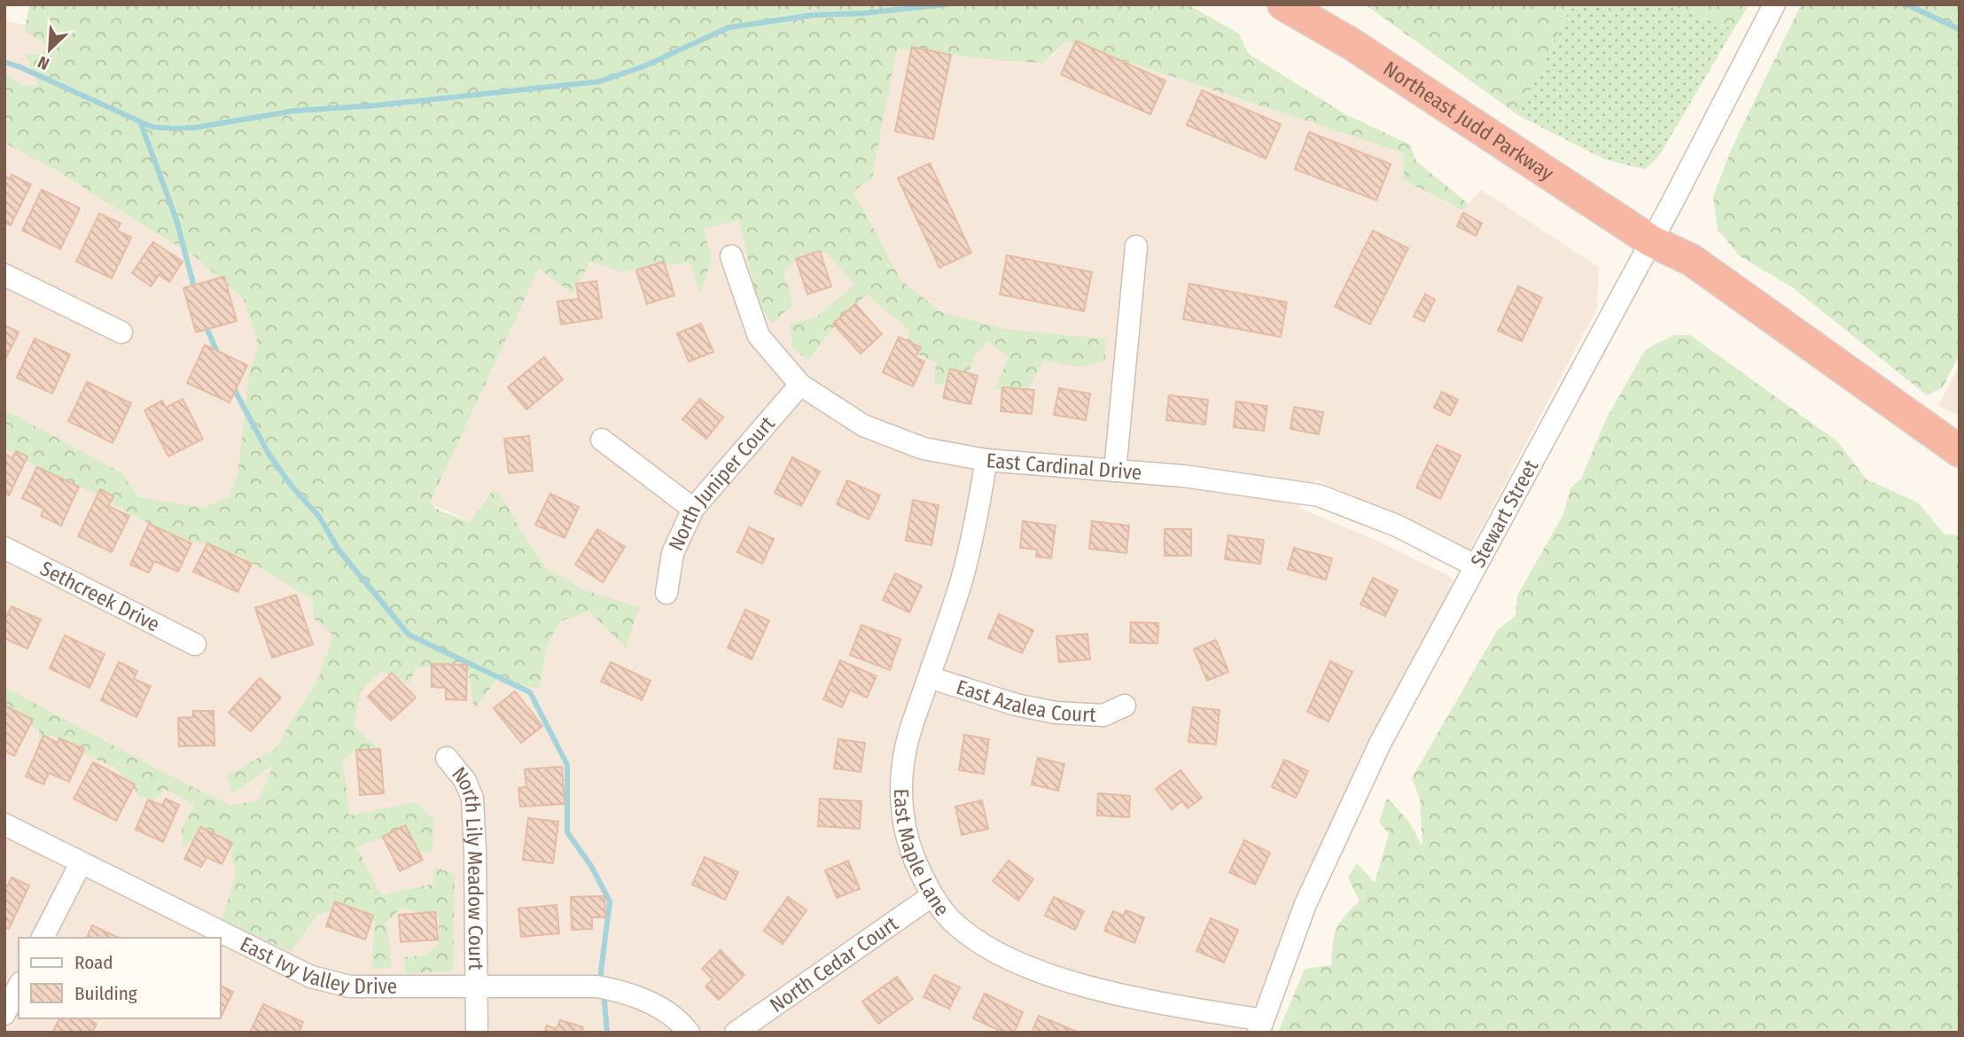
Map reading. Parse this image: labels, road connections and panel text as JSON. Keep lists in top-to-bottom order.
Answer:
{
  "streets": {
    "highway": ["Northeast Judd Parkway"],
    "street": [
      "East Cardinal Drive",
      "North Juniper Court",
      "Stewart Street",
      "Sethcreek Drive",
      "East Azalea Court",
      "East Maple Lane",
      "North Lily Meadow Court",
      "East Ivy Valley Drive",
      "North Cedar Court"
    ]
  },
  "crossings": [
    ["Northeast Judd Parkway", "Stewart Street"],
    ["East Cardinal Drive", "North Juniper Court"],
    ["East Cardinal Drive", "Stewart Street"],
    ["East Cardinal Drive", "East Maple Lane"],
    ["Stewart Street", "East Maple Lane"],
    ["East Azalea Court", "East Maple Lane"],
    ["East Maple Lane", "North Cedar Court"],
    ["North Lily Meadow Court", "East Ivy Valley Drive"]
  ],
  "legend": ["Road", "Building"],
  "north": "bottom left"
}
